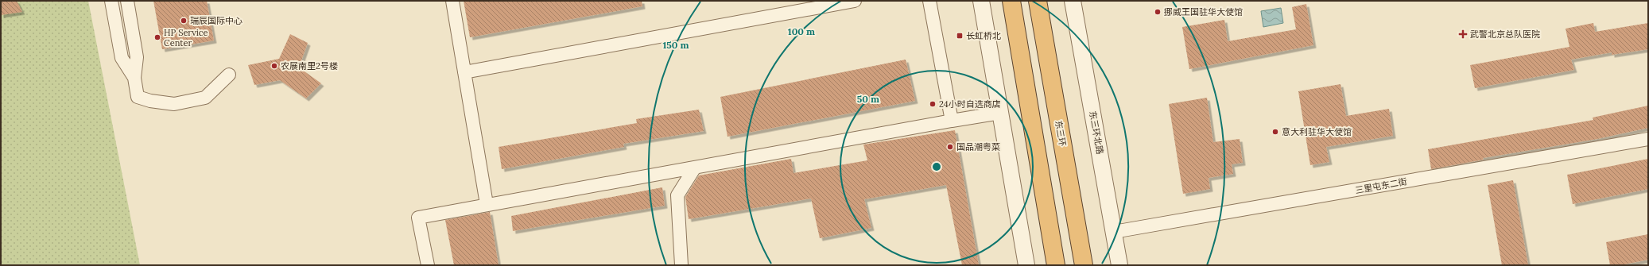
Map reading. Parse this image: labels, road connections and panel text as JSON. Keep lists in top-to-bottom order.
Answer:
{
  "streets": {
    "highway": ["东三环"],
    "street": ["东三环北路", "三里屯东二街"]
  },
  "crossings": [
    ["东三环北路", "三里屯东二街"]
  ],
  "places": {
    "other": [
      "挪威王国驻华大使馆",
      "瑞辰国际中心",
      "HP Service Center",
      "农展南里2号楼",
      "24小时自选商店",
      "意大利驻华大使馆",
      "国品潮粤菜"
    ],
    "health": ["武警北京总队医院"],
    "transit": ["长虹桥北"]
  },
  "rings": ["100 m", "150 m", "50 m"]
}
